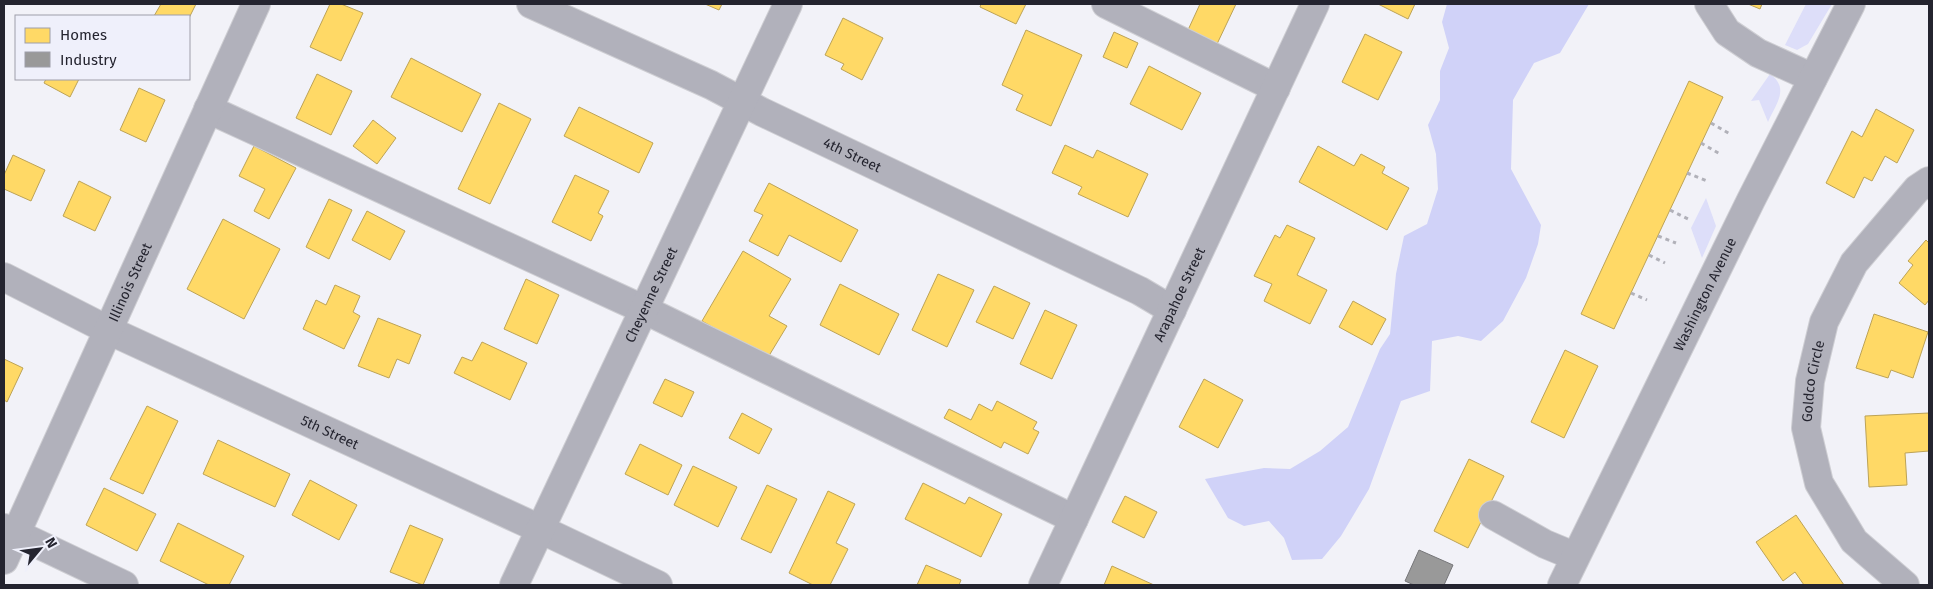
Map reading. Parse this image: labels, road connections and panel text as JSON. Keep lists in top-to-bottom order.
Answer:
{
  "streets": {
    "street": [
      "4th Street",
      "Illinois Street",
      "Washington Avenue",
      "Cheyenne Street",
      "Arapahoe Street",
      "Goldco Circle",
      "5th Street"
    ]
  },
  "crossings": [
    ["4th Street", "Cheyenne Street"],
    ["4th Street", "Arapahoe Street"],
    ["Illinois Street", "5th Street"],
    ["Cheyenne Street", "5th Street"]
  ],
  "legend": ["Homes", "Industry"],
  "north": "top right"
}
